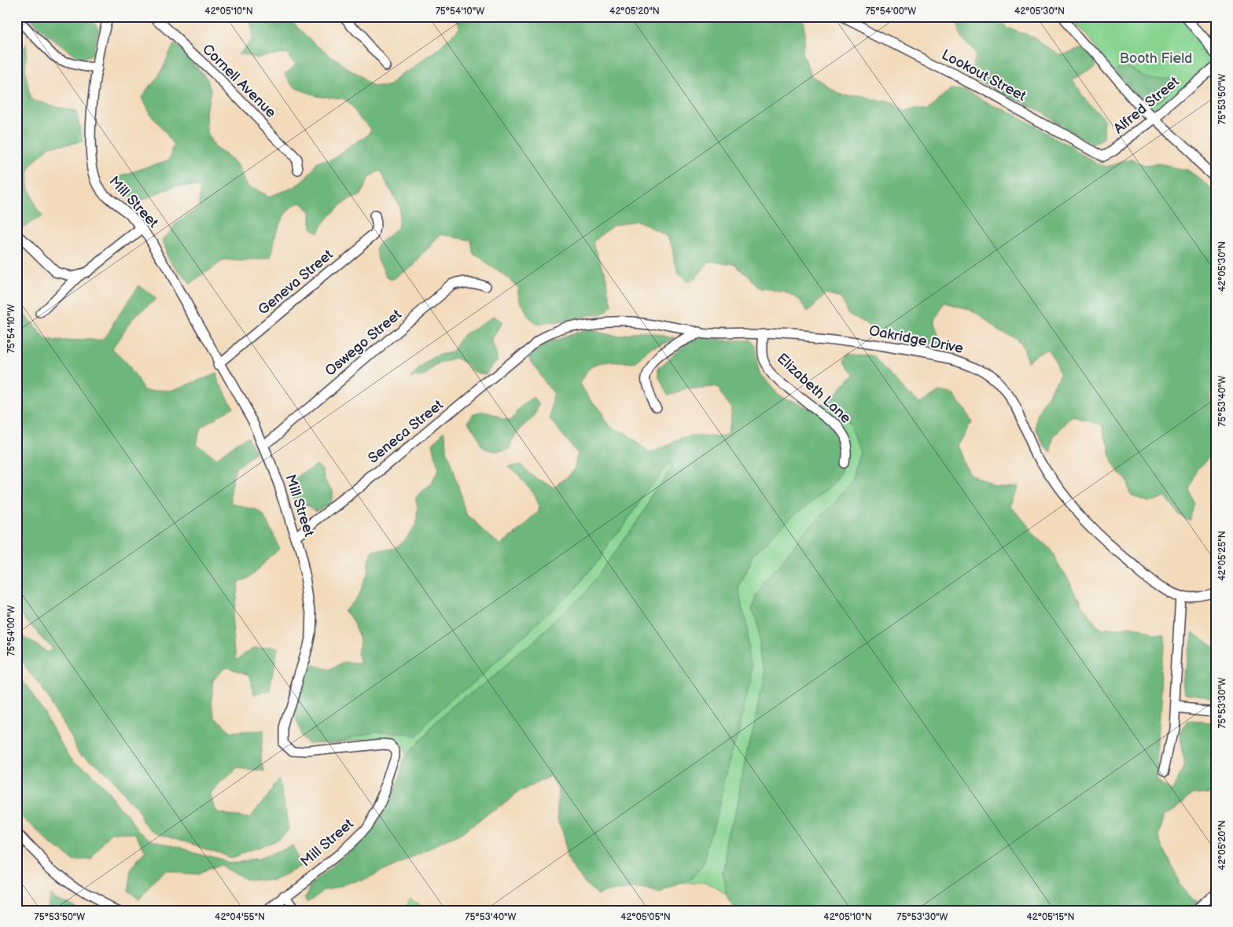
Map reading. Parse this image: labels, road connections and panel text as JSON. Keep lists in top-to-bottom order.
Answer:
{
  "streets": {
    "street": [
      "Lookout Street",
      "Cornell Avenue",
      "Alfred Street",
      "Mill Street",
      "Geneva Street",
      "Oakridge Drive",
      "Oswego Street",
      "Elizabeth Lane",
      "Seneca Street"
    ]
  },
  "crossings": [
    ["Lookout Street", "Alfred Street"],
    ["Mill Street", "Geneva Street"],
    ["Mill Street", "Oswego Street"],
    ["Mill Street", "Seneca Street"],
    ["Oakridge Drive", "Elizabeth Lane"],
    ["Oakridge Drive", "Seneca Street"]
  ],
  "parks": ["Booth Field"],
  "coordinates": [
    "42°05'10\"N",
    "75°54'10\"W",
    "42°05'20\"N",
    "75°54'00\"W",
    "42°05'30\"N",
    "75°53'50\"W",
    "75°53'40\"W",
    "42°05'25\"N",
    "75°53'30\"W",
    "42°04'55\"N",
    "42°05'05\"N",
    "42°05'15\"N"
  ]
}
